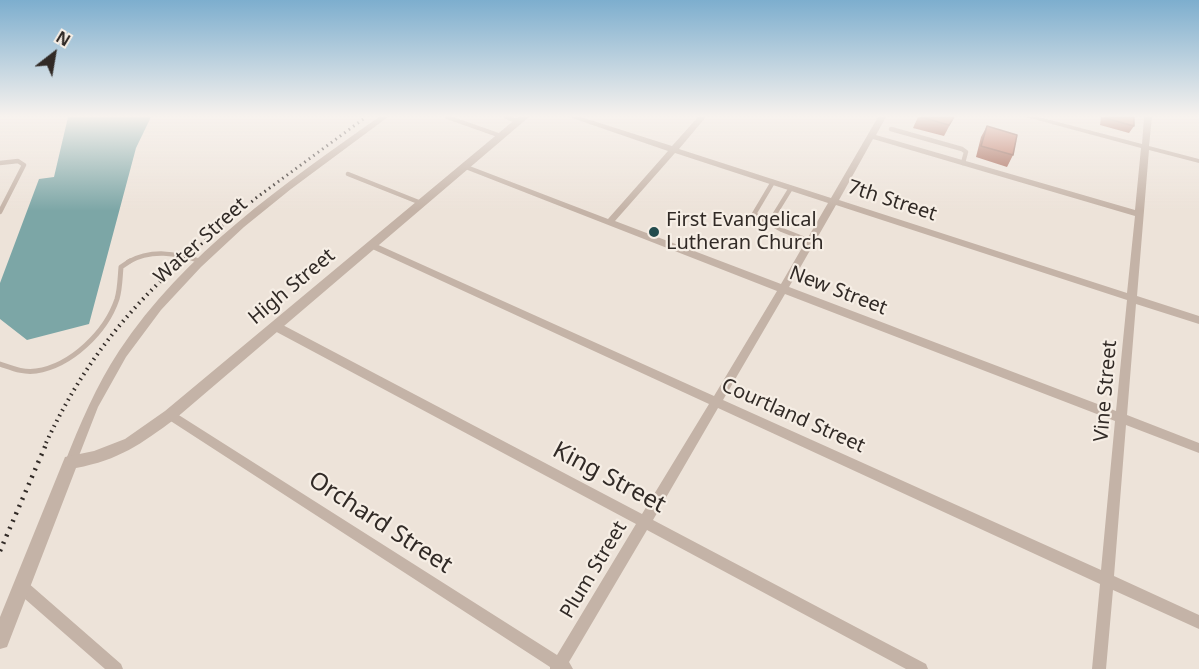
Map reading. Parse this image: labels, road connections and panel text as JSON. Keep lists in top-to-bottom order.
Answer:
{
  "streets": {
    "street": [
      "7th Street",
      "Water Street",
      "High Street",
      "New Street",
      "Vine Street",
      "Courtland Street",
      "King Street",
      "Orchard Street",
      "Plum Street"
    ]
  },
  "crossings": [
    ["7th Street", "Vine Street"],
    ["7th Street", "Plum Street"],
    ["Water Street", "High Street"],
    ["High Street", "New Street"],
    ["High Street", "Courtland Street"],
    ["High Street", "King Street"],
    ["High Street", "Orchard Street"],
    ["New Street", "Vine Street"],
    ["New Street", "Plum Street"],
    ["Vine Street", "Courtland Street"],
    ["Courtland Street", "Plum Street"],
    ["King Street", "Plum Street"],
    ["Orchard Street", "Plum Street"]
  ],
  "places": ["First Evangelical Lutheran Church"],
  "north": "top right"
}
